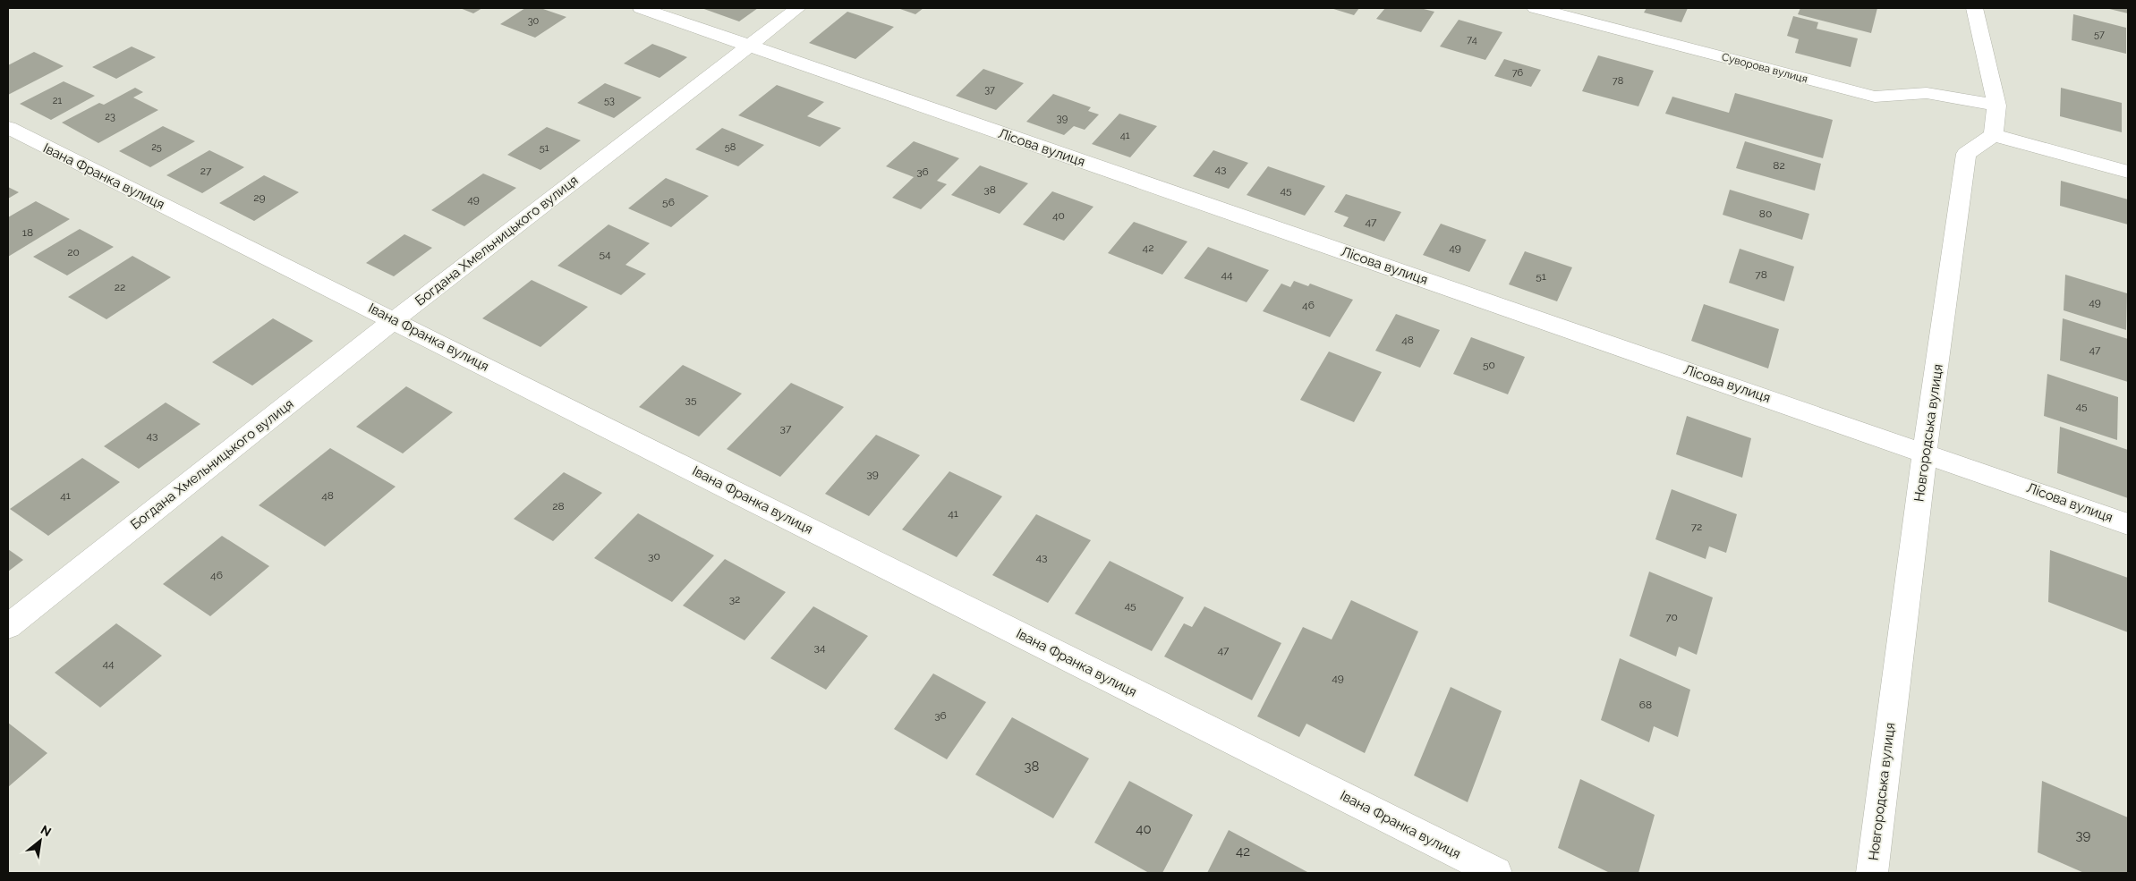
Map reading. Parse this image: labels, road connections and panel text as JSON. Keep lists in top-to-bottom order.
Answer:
{
  "streets": {
    "street": [
      "Суворова вулиця",
      "Лісова вулиця",
      "Івана Франка вулиця",
      "Богдана Хмельницького вулиця",
      "Новгородська вулиця"
    ]
  },
  "crossings": [
    ["Лісова вулиця", "Богдана Хмельницького вулиця"],
    ["Лісова вулиця", "Новгородська вулиця"],
    ["Івана Франка вулиця", "Богдана Хмельницького вулиця"]
  ],
  "house_numbers": [
    "30",
    "57",
    "74",
    "76",
    "78",
    "37",
    "21",
    "53",
    "23",
    "39",
    "41",
    "25",
    "58",
    "51",
    "82",
    "43",
    "27",
    "36",
    "38",
    "45",
    "29",
    "49",
    "56",
    "80",
    "40",
    "47",
    "18",
    "42",
    "49",
    "20",
    "54",
    "44",
    "78",
    "51",
    "22",
    "49",
    "46",
    "48",
    "47",
    "50",
    "35",
    "45",
    "37",
    "43",
    "39",
    "41",
    "48",
    "28",
    "41",
    "72",
    "30",
    "43",
    "46",
    "32",
    "45",
    "70",
    "34",
    "47",
    "44",
    "49",
    "68",
    "36",
    "38",
    "40",
    "39",
    "42"
  ],
  "north": "top right"
}
